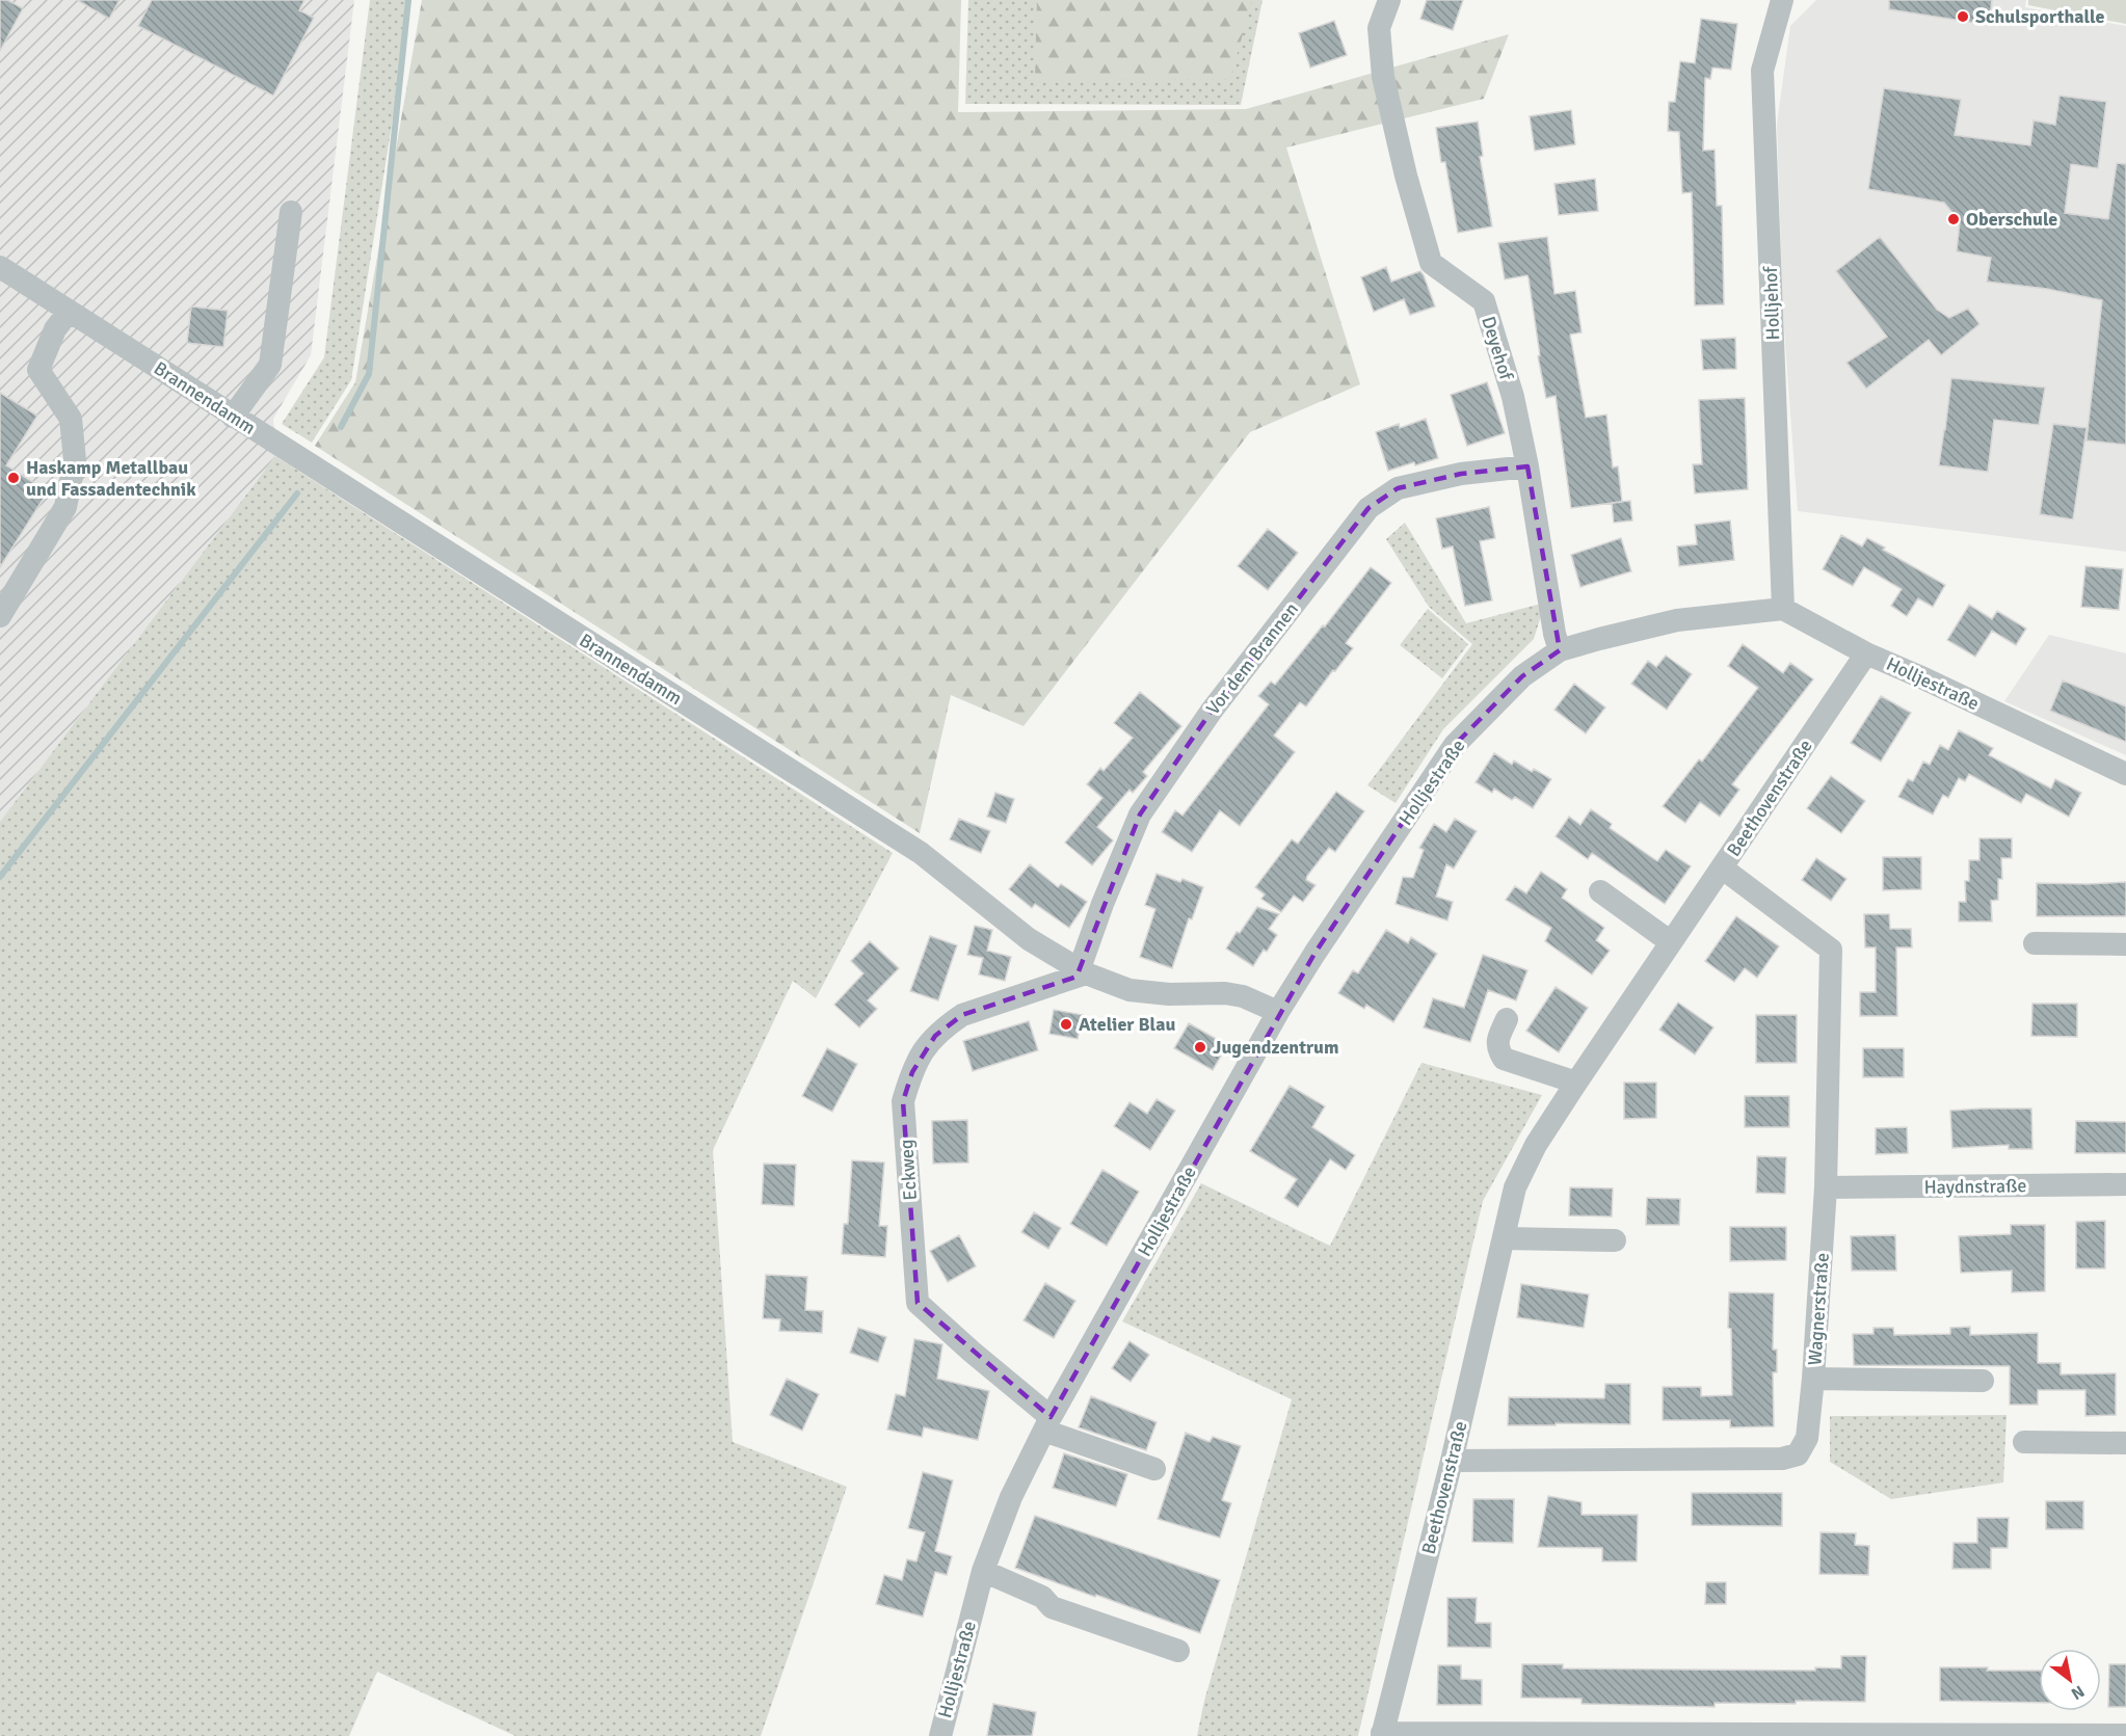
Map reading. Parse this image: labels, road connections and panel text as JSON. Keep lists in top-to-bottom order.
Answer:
{
  "streets": {
    "street": [
      "Holljehof",
      "Deyehof",
      "Brannendamm",
      "Vor dem Brannen",
      "Holljestraße",
      "Beethovenstraße",
      "Eckweg",
      "Haydnstraße",
      "Wagnerstraße"
    ]
  },
  "crossings": [
    ["Holljehof", "Holljestraße"],
    ["Deyehof", "Vor dem Brannen"],
    ["Deyehof", "Holljestraße"],
    ["Brannendamm", "Vor dem Brannen"],
    ["Brannendamm", "Holljestraße"],
    ["Brannendamm", "Eckweg"],
    ["Vor dem Brannen", "Eckweg"],
    ["Holljestraße", "Beethovenstraße"],
    ["Holljestraße", "Eckweg"],
    ["Beethovenstraße", "Wagnerstraße"],
    ["Haydnstraße", "Wagnerstraße"]
  ],
  "places": [
    "Schulsporthalle",
    "Oberschule",
    "Haskamp Metallbau und Fassadentechnik",
    "Atelier Blau",
    "Jugendzentrum"
  ],
  "north": "bottom right"
}
